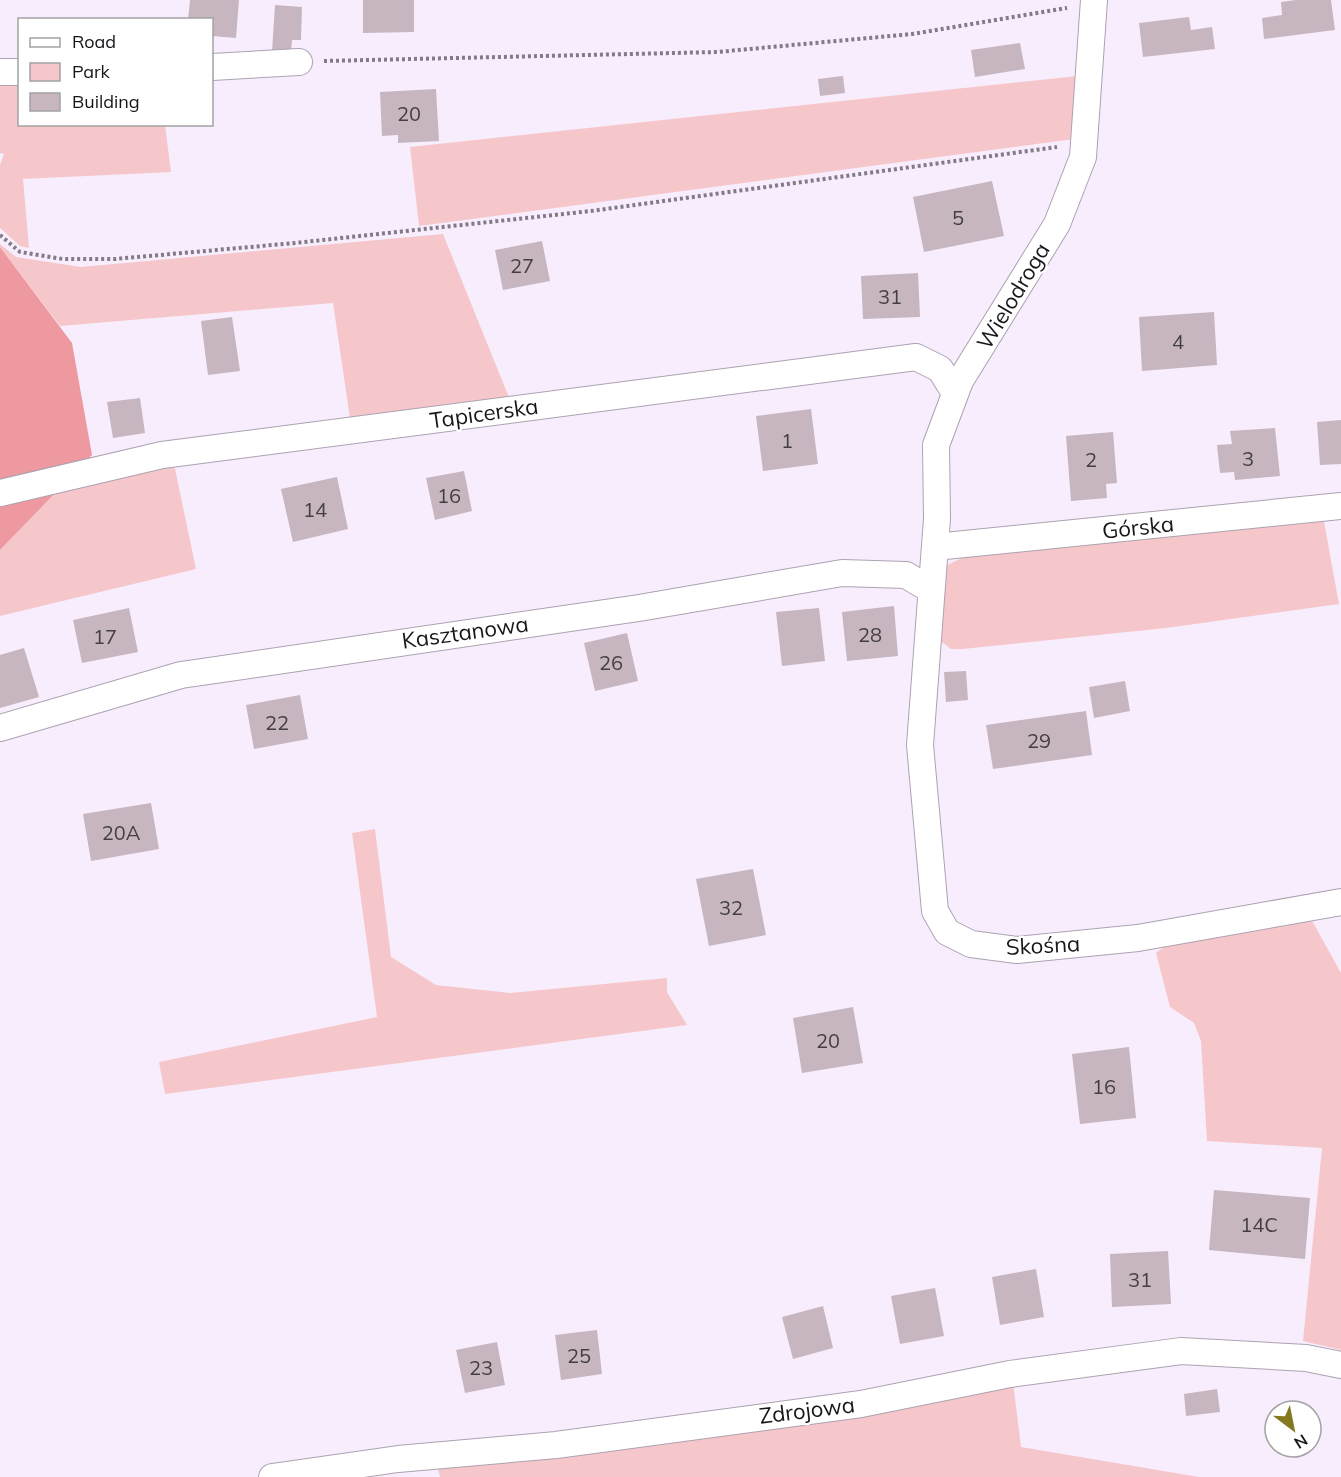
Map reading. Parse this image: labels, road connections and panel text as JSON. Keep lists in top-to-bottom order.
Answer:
{
  "streets": {
    "street": [
      "Wielodroga",
      "Tapicerska",
      "Górska",
      "Kasztanowa",
      "Skośna",
      "Zdrojowa"
    ]
  },
  "crossings": [
    ["Wielodroga", "Tapicerska"],
    ["Wielodroga", "Górska"],
    ["Wielodroga", "Kasztanowa"],
    ["Wielodroga", "Skośna"],
    ["Kasztanowa", "Skośna"]
  ],
  "house_numbers": [
    "20",
    "5",
    "27",
    "31",
    "4",
    "1",
    "3",
    "2",
    "16",
    "14",
    "28",
    "17",
    "26",
    "22",
    "29",
    "20A",
    "32",
    "20",
    "16",
    "14C",
    "31",
    "25",
    "23"
  ],
  "legend": ["Road", "Park", "Building"],
  "north": "bottom right"
}
